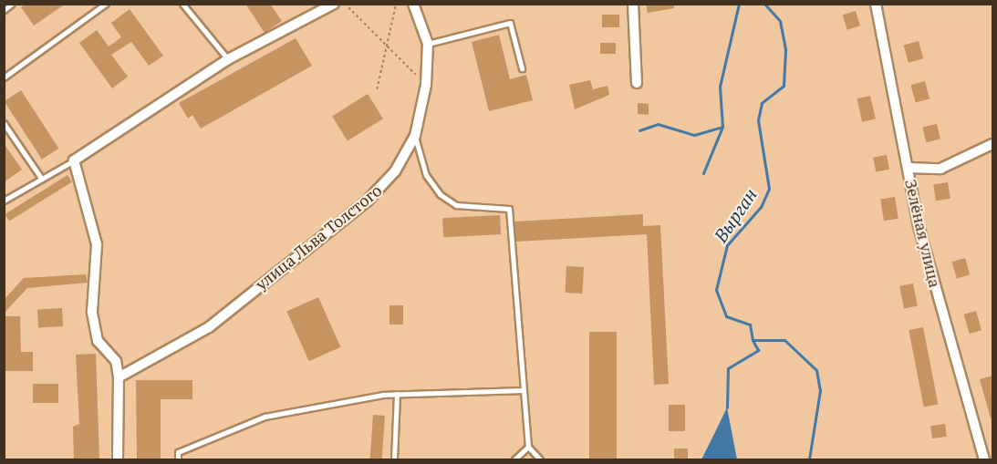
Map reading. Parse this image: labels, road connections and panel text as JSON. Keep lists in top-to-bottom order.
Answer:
{
  "streets": {
    "street": ["Зелёная улица", "улица Льва Толстого"]
  },
  "water": ["Вырган"]
}
